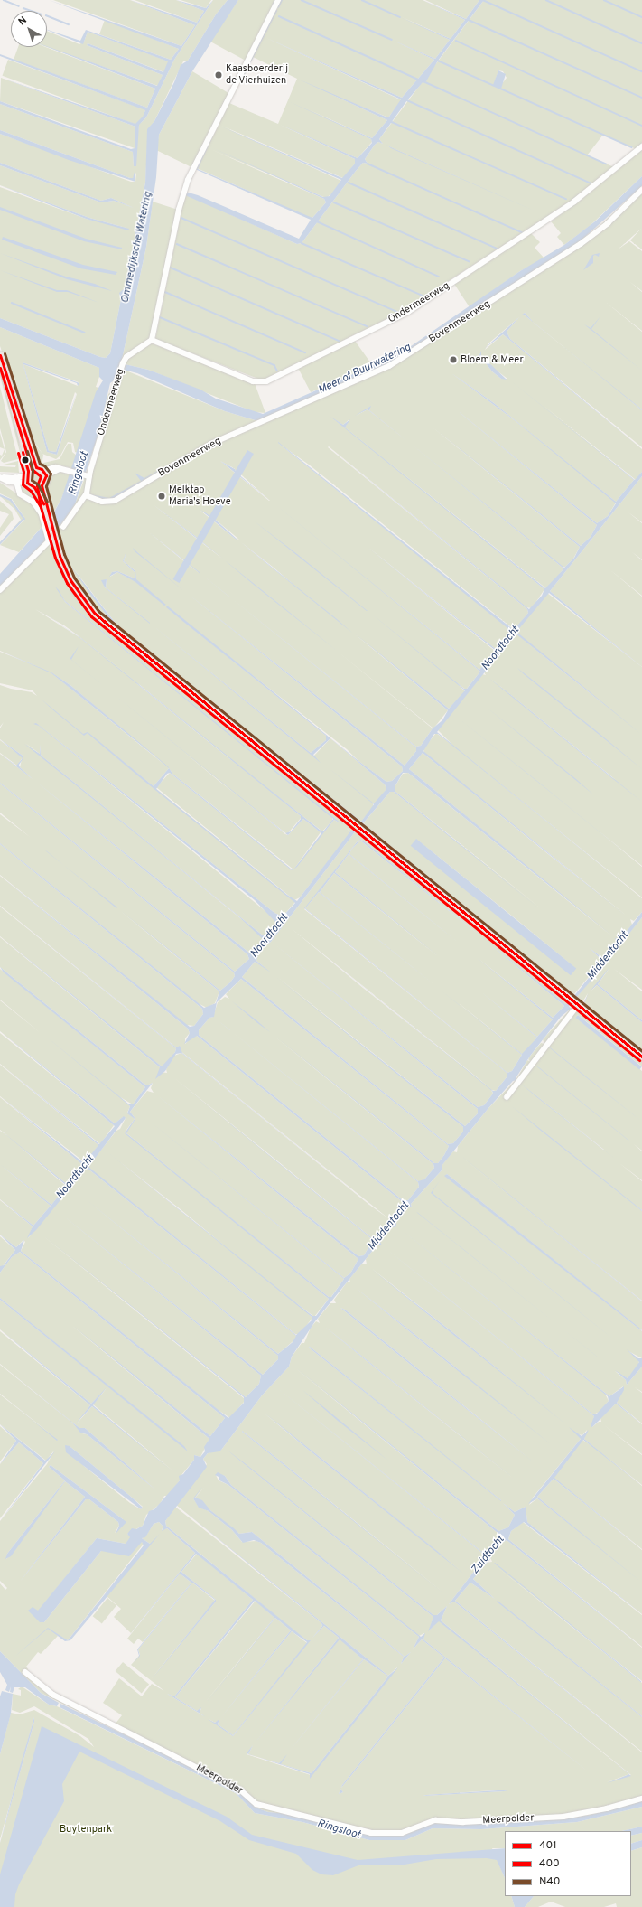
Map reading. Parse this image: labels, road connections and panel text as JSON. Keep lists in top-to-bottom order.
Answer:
{
  "streets": {
    "street": ["Ondermeerweg", "Bovenmeerweg", "Meerpolder"]
  },
  "water": [
    "Ommedijksche Watering",
    "Meer of Buurwatering",
    "Ringsloot",
    "Noordtocht",
    "Middentocht",
    "Zuidtocht"
  ],
  "parks": ["Buytenpark"],
  "places": ["Kaasboerderij de Vierhuizen", "Bloem & Meer", "Melktap Maria's Hoeve"],
  "lines": ["transit line N40", "transit line 401", "transit line 400"],
  "legend": ["401", "400", "N40"],
  "north": "top left"
}
